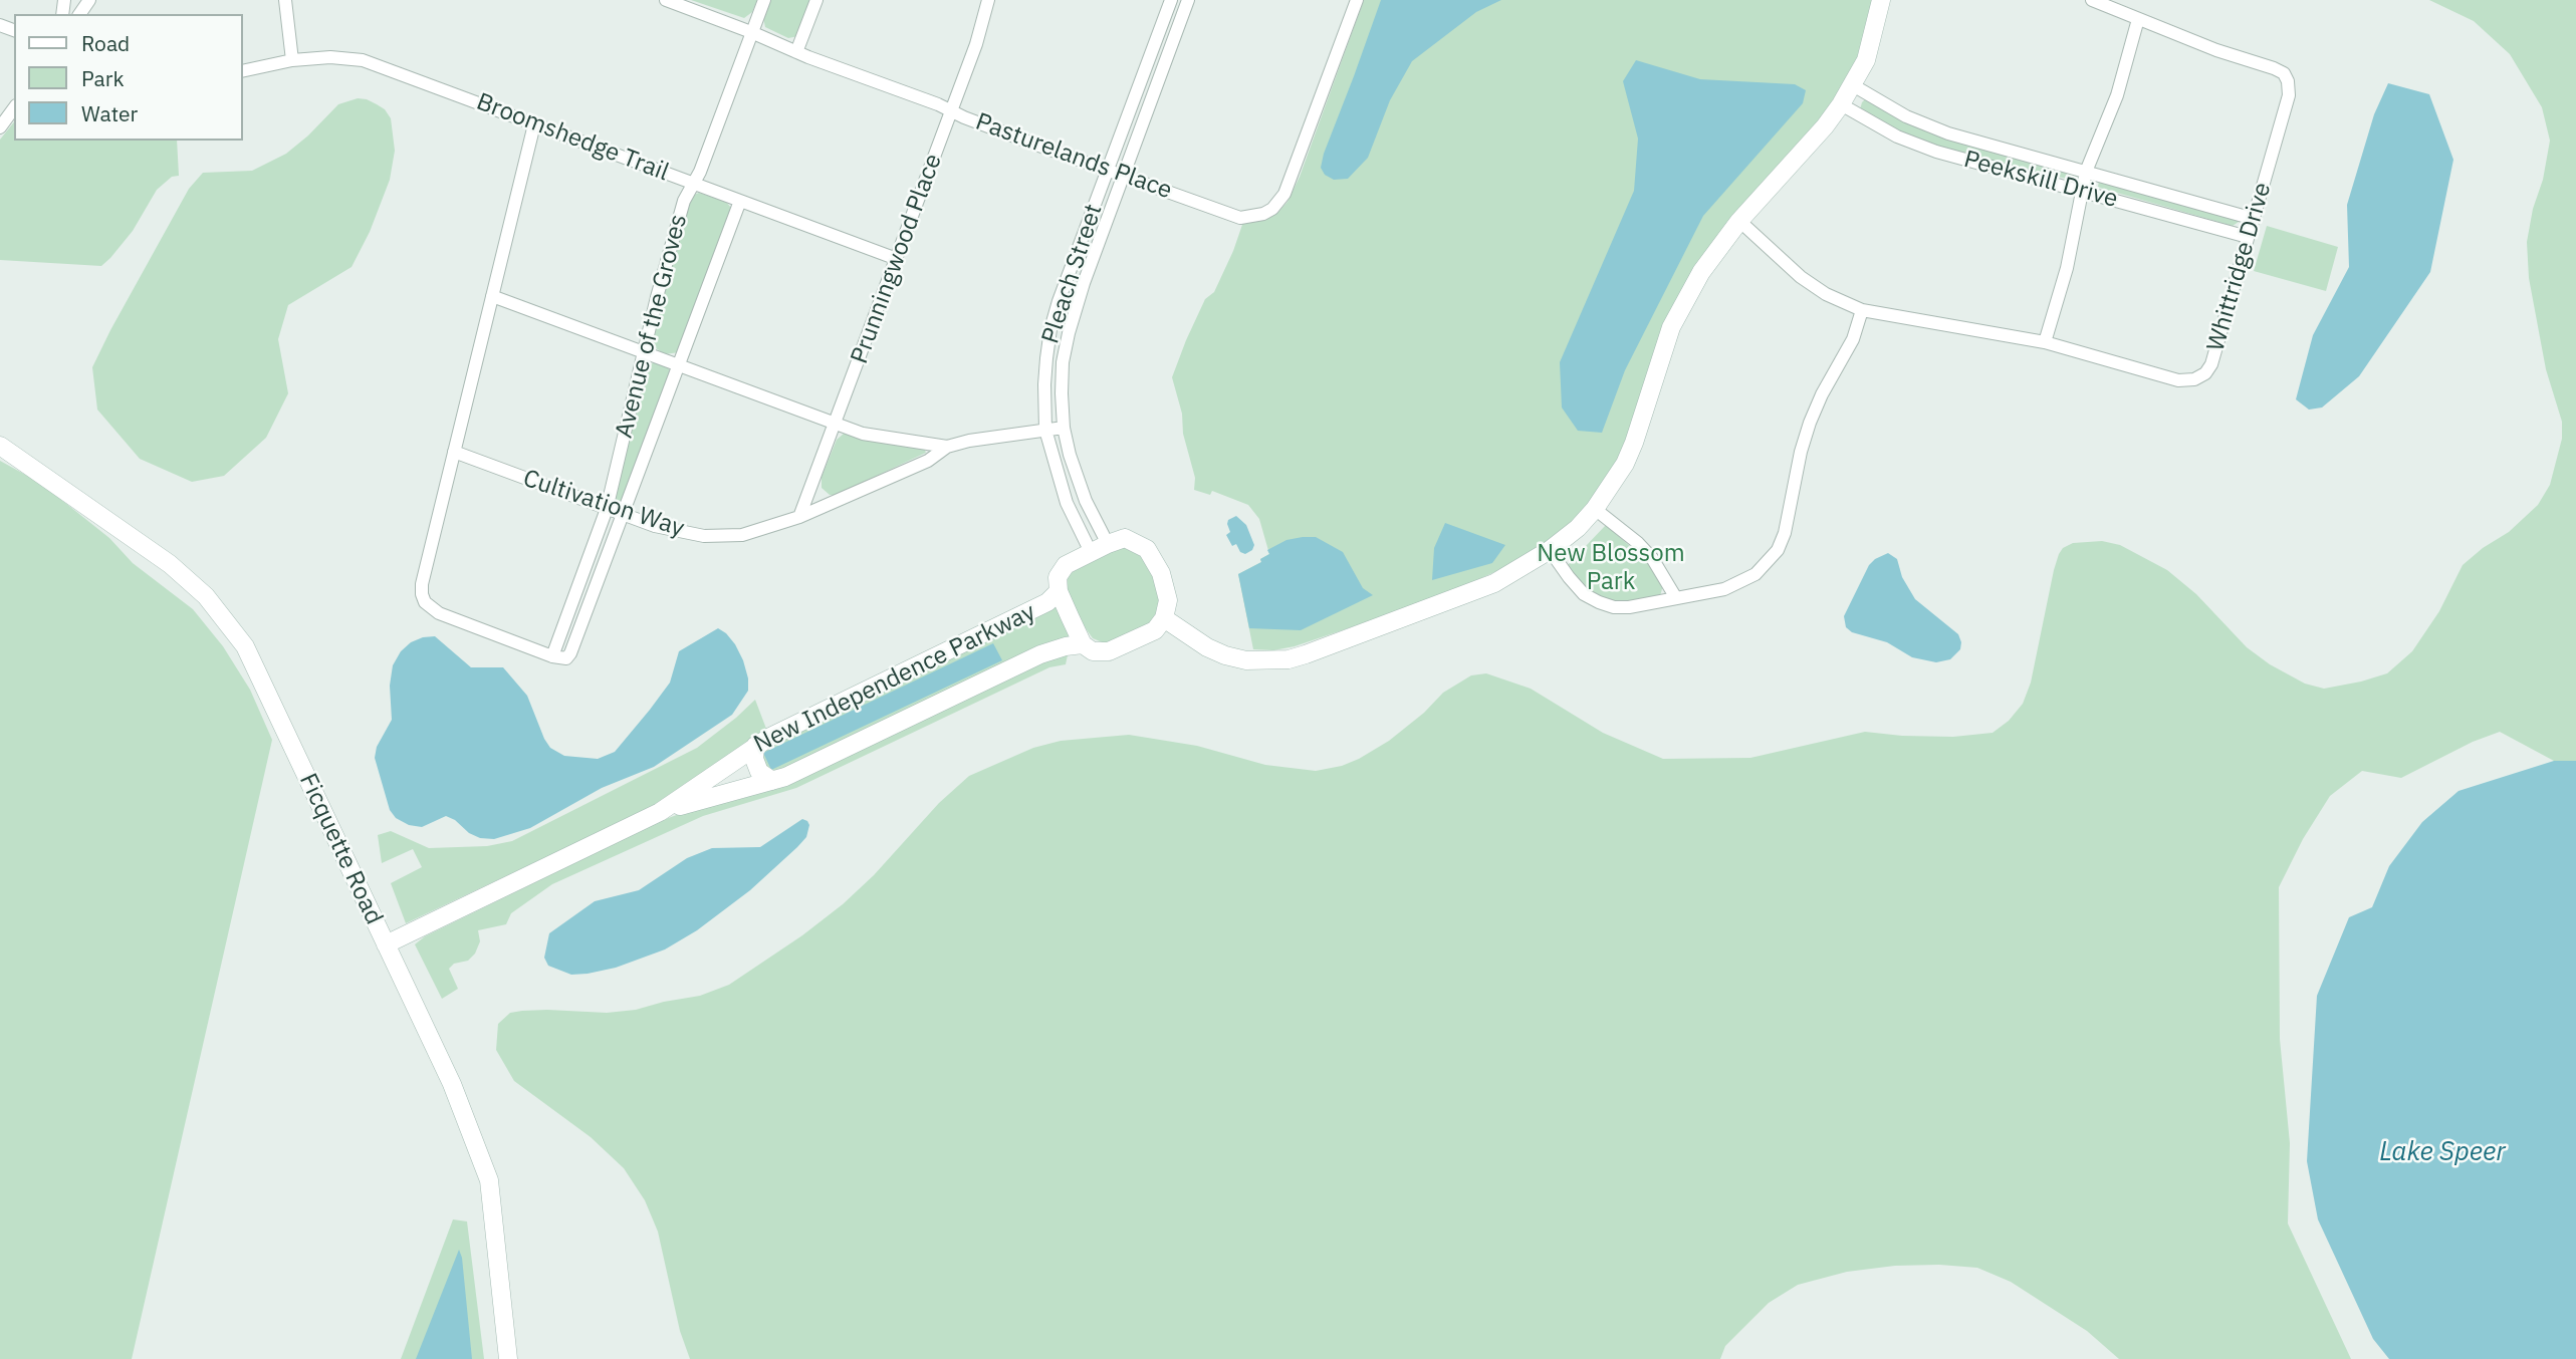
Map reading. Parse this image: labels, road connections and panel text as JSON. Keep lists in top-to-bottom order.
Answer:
{
  "streets": {
    "street": [
      "Broomshedge Trail",
      "Pasturelands Place",
      "Peekskill Drive",
      "Prunningwood Place",
      "Whittridge Drive",
      "Pleach Street",
      "Avenue of the Groves",
      "Cultivation Way",
      "New Independence Parkway",
      "Ficquette Road"
    ]
  },
  "crossings": [
    ["Broomshedge Trail", "Prunningwood Place"],
    ["Broomshedge Trail", "Avenue of the Groves"],
    ["Pasturelands Place", "Prunningwood Place"],
    ["Pasturelands Place", "Pleach Street"],
    ["Pasturelands Place", "Avenue of the Groves"],
    ["Peekskill Drive", "Whittridge Drive"],
    ["Prunningwood Place", "Cultivation Way"],
    ["Pleach Street", "Cultivation Way"],
    ["Pleach Street", "New Independence Parkway"],
    ["Avenue of the Groves", "Cultivation Way"],
    ["New Independence Parkway", "Ficquette Road"]
  ],
  "water": ["Lake Speer"],
  "parks": ["New Blossom Park"],
  "legend": ["Road", "Park", "Water"]
}
